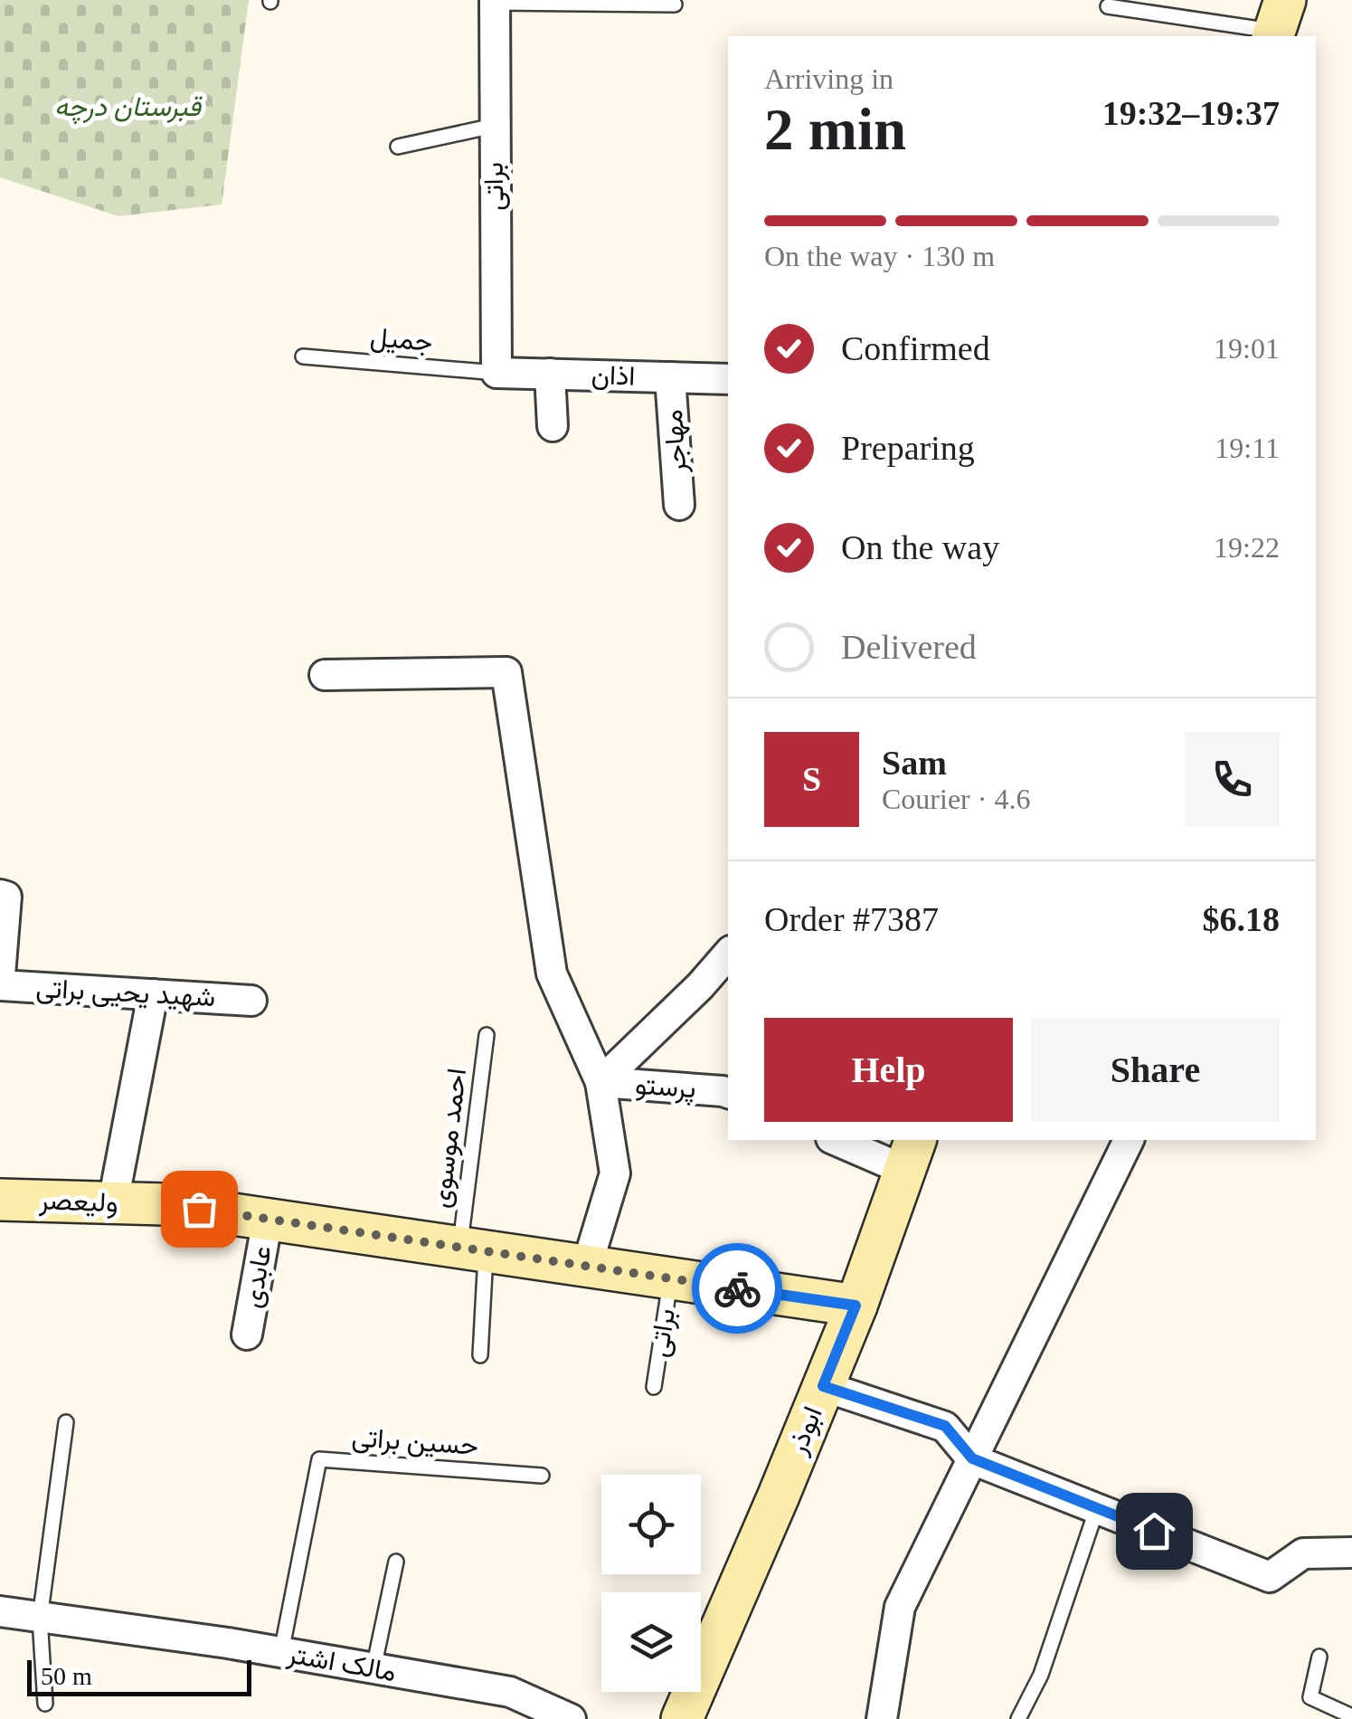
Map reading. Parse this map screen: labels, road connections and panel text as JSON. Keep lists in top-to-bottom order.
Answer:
{
  "streets": {
    "street": [
      "براتی",
      "اذان",
      "مهاجر",
      "شهید یحیی براتی",
      "پرستو",
      "ولیعصر",
      "عابدی",
      "ابوذر",
      "مالک اشتر"
    ],
    "lane": ["جمیل", "احمد موسوی", "حسین براتی"]
  },
  "crossings": [
    ["براتی", "جمیل"],
    ["براتی", "اذان"],
    ["براتی", "ولیعصر"],
    ["جمیل", "اذان"],
    ["اذان", "مهاجر"],
    ["احمد موسوی", "ولیعصر"],
    ["ولیعصر", "عابدی"],
    ["ولیعصر", "ابوذر"],
    ["حسین براتی", "مالک اشتر"]
  ],
  "parks": ["قبرستان درچه"],
  "scale_bar": "50 m",
  "page": {
    "heading": ["2 min", "Arriving in", "19:32–19:37"],
    "panel": [
      "Sam",
      "Courier · 4.6",
      "Order #7387",
      "$6.18"
    ],
    "bar": "On the way · 130 m",
    "list": [
      ["Confirmed", "19:01"],
      ["Preparing", "19:11"],
      ["On the way", "19:22"],
      "Delivered"
    ],
    "round": "S",
    "buttons": ["Help", "Share"],
    "scale": "50 m"
  }
}
